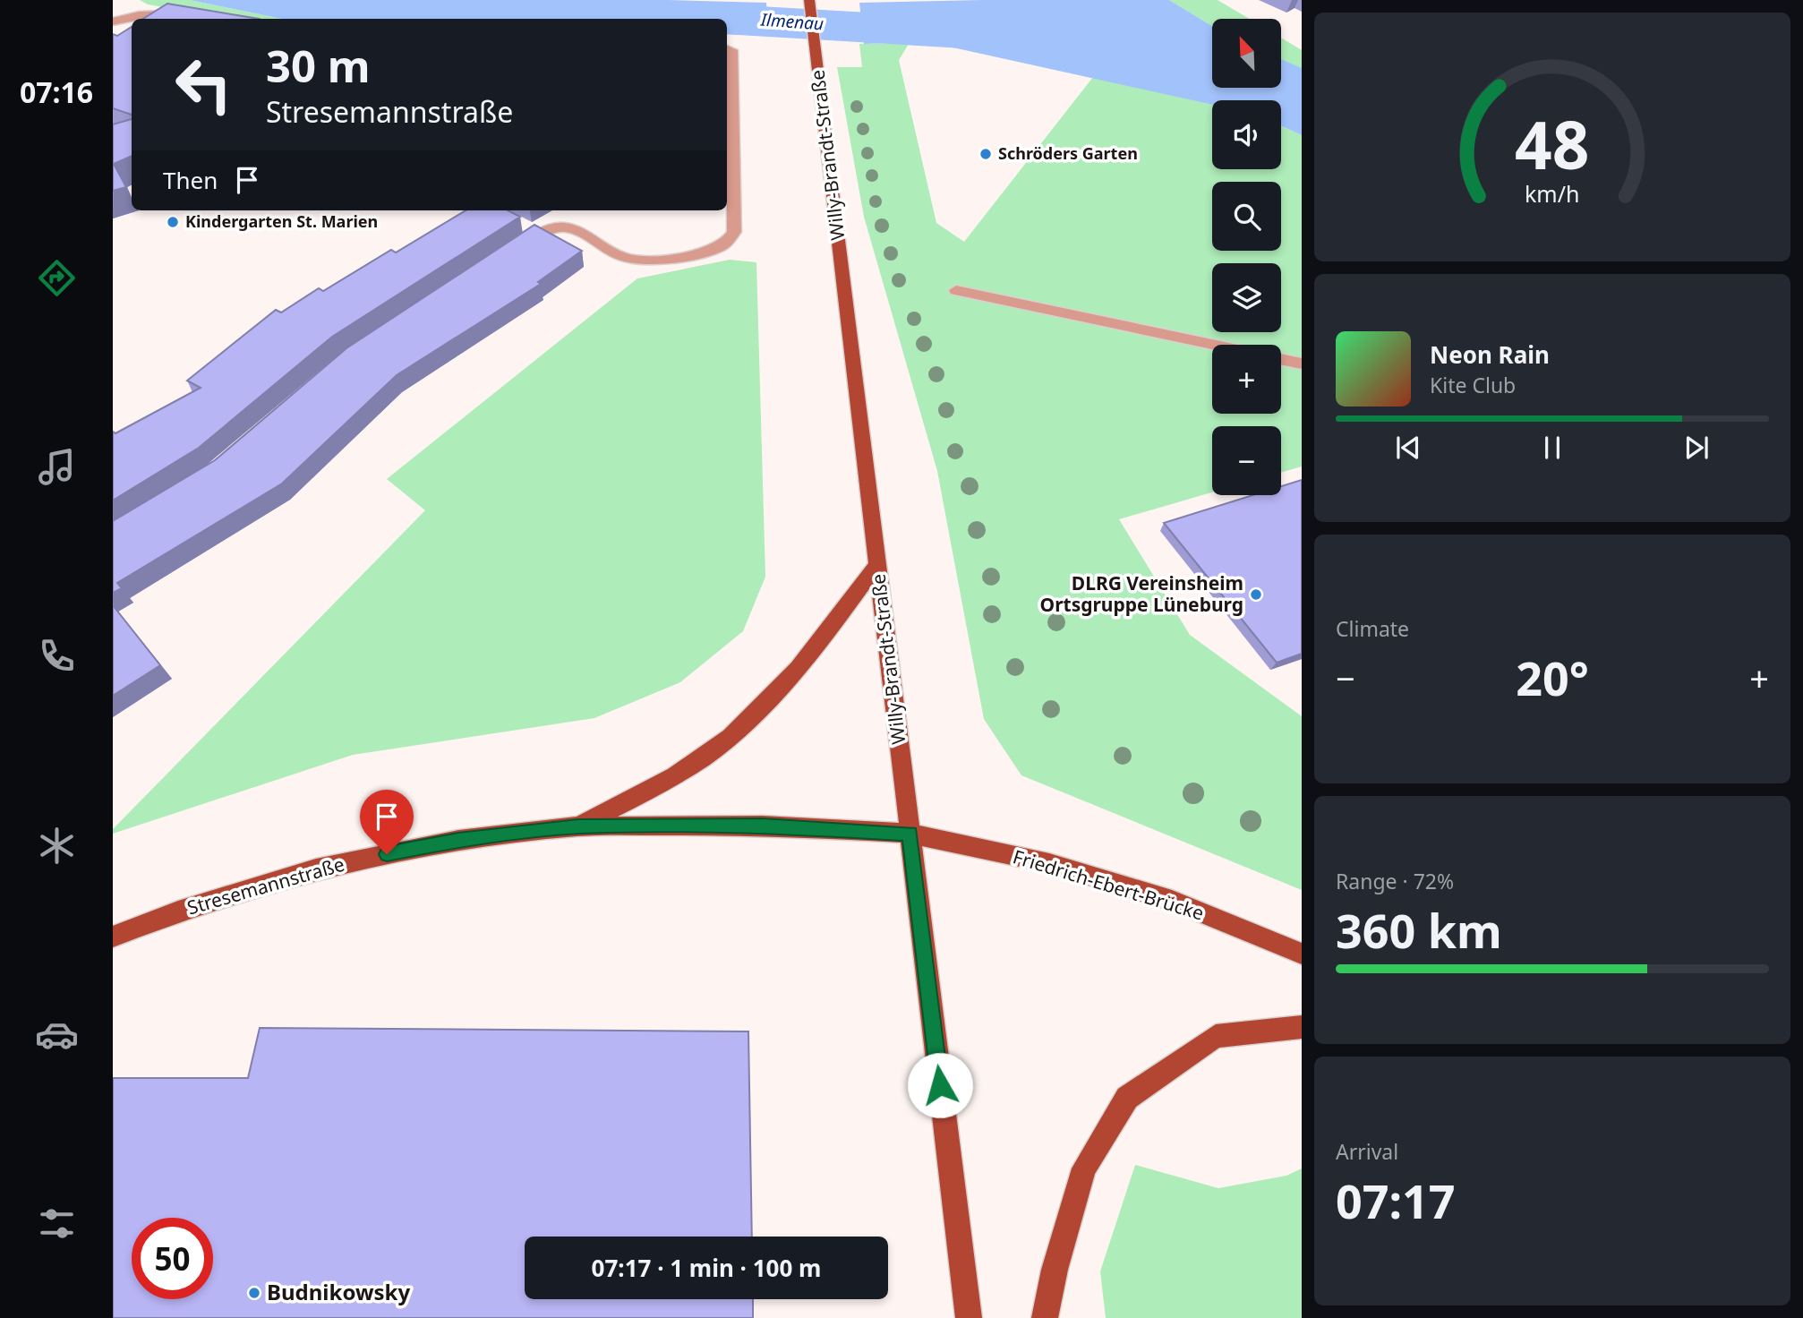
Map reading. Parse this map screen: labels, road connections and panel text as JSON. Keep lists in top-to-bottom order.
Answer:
{
  "streets": {
    "main road": ["Willy-Brandt-Straße", "Friedrich-Ebert-Brücke", "Stresemannstraße"]
  },
  "crossings": [
    ["Willy-Brandt-Straße", "Friedrich-Ebert-Brücke"],
    ["Willy-Brandt-Straße", "Stresemannstraße"],
    ["Friedrich-Ebert-Brücke", "Stresemannstraße"]
  ],
  "water": ["Ilmenau"],
  "places": [
    "Schröders Garten",
    "Kindergarten St. Marien",
    "DLRG Vereinsheim Ortsgruppe Lüneburg",
    "Budnikowsky"
  ],
  "north": "top left",
  "page": {
    "tabs": "07:16",
    "map_buttons": ["+", "−"],
    "turn": ["30 m", "Stresemannstraße"],
    "then": "Then",
    "song": ["Neon Rain", "Kite Club"],
    "tile": [
      "Climate",
      ["Range · 72%", "360 km"],
      ["Arrival", "07:17"]
    ],
    "heat": ["−", "20°", "+"],
    "limit": "50",
    "trip": "07:17 · 1 min · 100 m",
    "gauge": ["48", "km/h"]
  }
}
